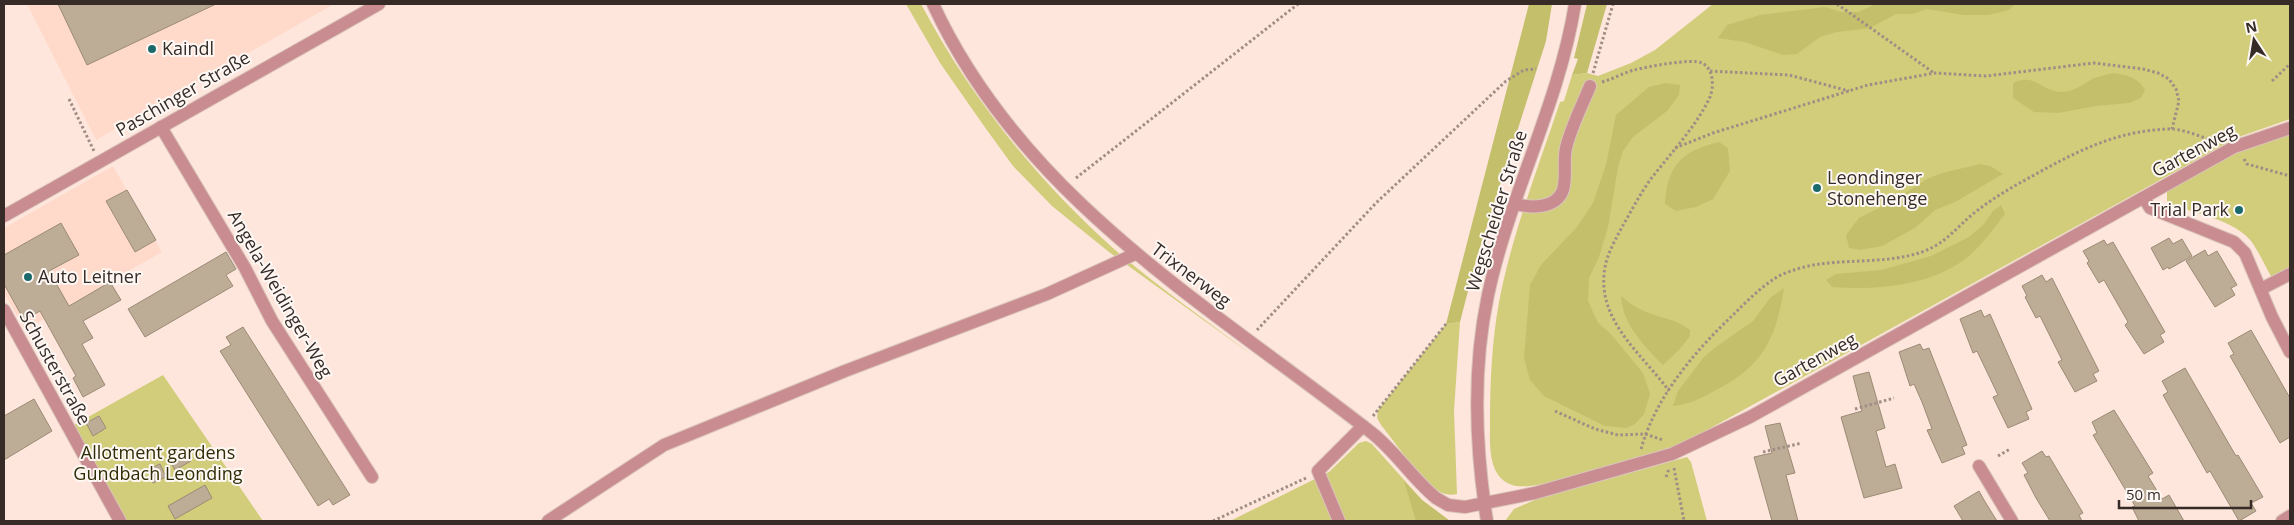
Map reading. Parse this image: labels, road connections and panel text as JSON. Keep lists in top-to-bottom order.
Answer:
{
  "streets": {
    "street": [
      "Paschinger Straße",
      "Gartenweg",
      "Wegscheider Straße",
      "Trixnerweg",
      "Angela-Weidinger-Weg",
      "Schusterstraße"
    ]
  },
  "crossings": [
    ["Paschinger Straße", "Angela-Weidinger-Weg"],
    ["Gartenweg", "Wegscheider Straße"],
    ["Gartenweg", "Trixnerweg"],
    ["Wegscheider Straße", "Trixnerweg"]
  ],
  "parks": ["Allotment gardens Gundbach Leonding"],
  "places": [
    "Kaindl",
    "Leondinger Stonehenge",
    "Trial Park",
    "Auto Leitner"
  ],
  "scale_bar": "50 m",
  "north": "top"
}
